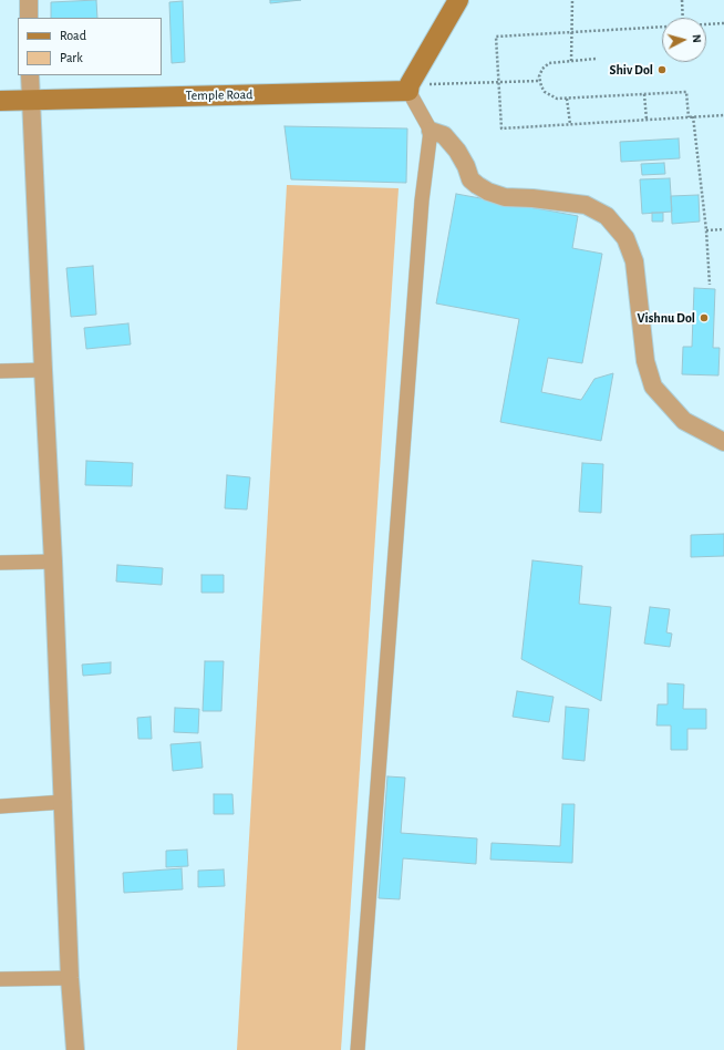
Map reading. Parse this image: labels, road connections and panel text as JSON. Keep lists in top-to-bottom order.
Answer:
{
  "streets": {
    "main road": ["Temple Road"]
  },
  "places": ["Shiv Dol", "Vishnu Dol"],
  "legend": ["Road", "Park"],
  "north": "right"
}
